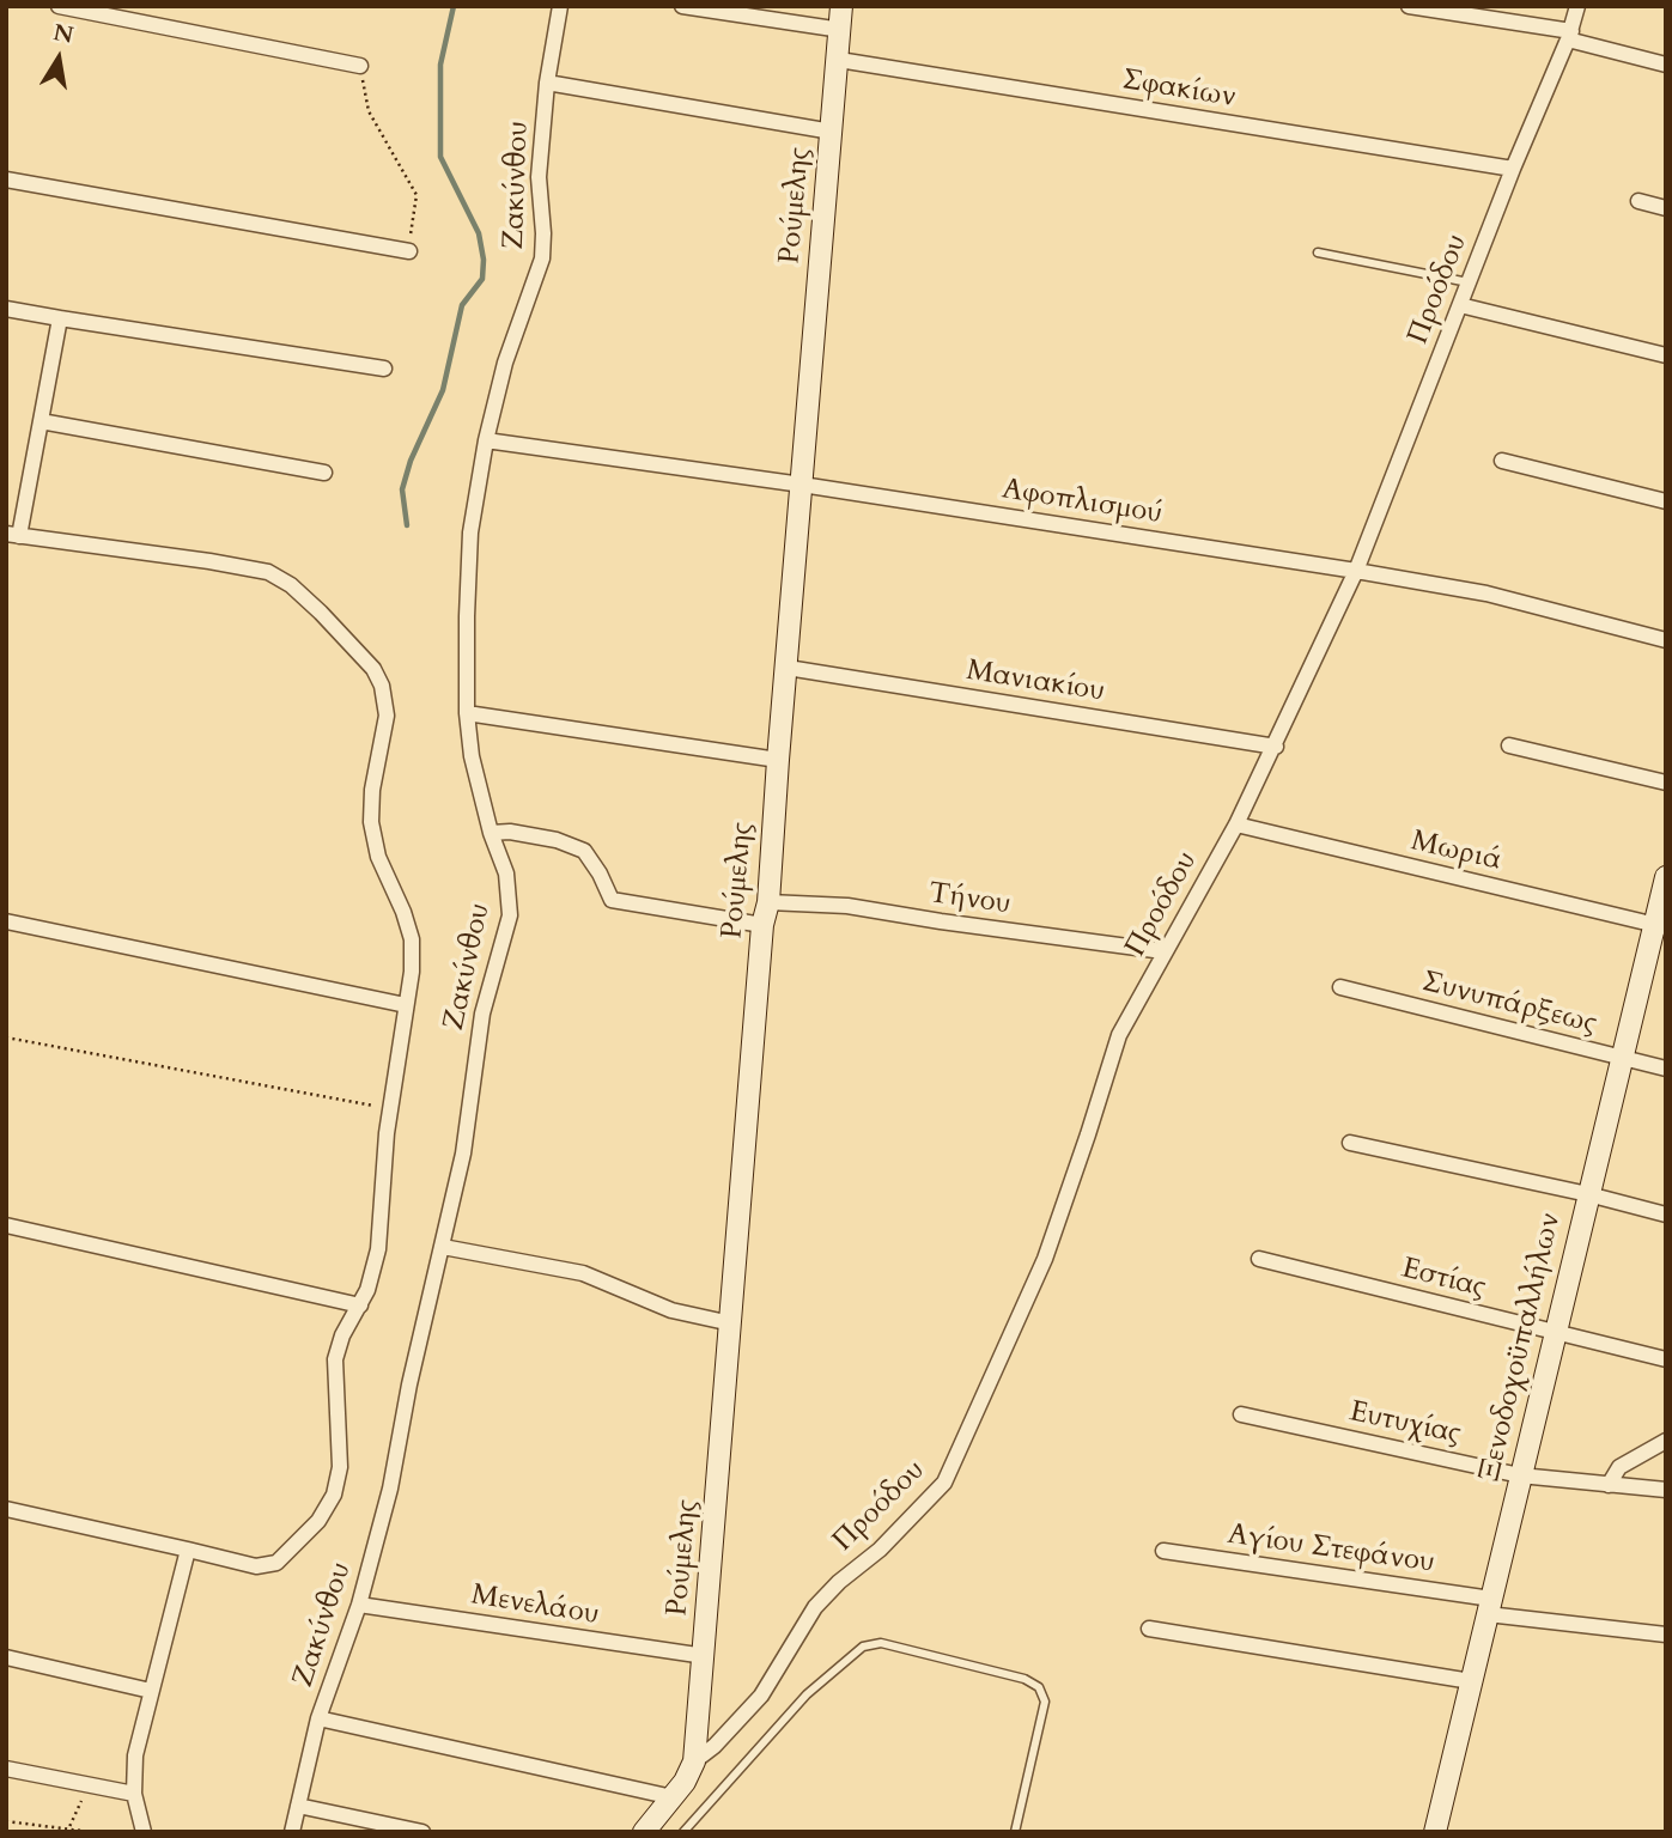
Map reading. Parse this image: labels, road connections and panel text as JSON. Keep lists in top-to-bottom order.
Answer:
{
  "streets": {
    "street": [
      "Σφακίων",
      "Ζακύνθου",
      "Ρούμελης",
      "Προόδου",
      "Αφοπλισμού",
      "Μανιακίου",
      "Μωριά",
      "Τήνου",
      "Συνυπάρξεως",
      "Εστίας",
      "Ξενοδοχοϋπαλλήλων",
      "Ευτυχίας",
      "Αγίου Στεφάνου",
      "Μενελάου"
    ]
  },
  "crossings": [
    ["Σφακίων", "Ρούμελης"],
    ["Σφακίων", "Προόδου"],
    ["Ζακύνθου", "Αφοπλισμού"],
    ["Ζακύνθου", "Μενελάου"],
    ["Ρούμελης", "Προόδου"],
    ["Ρούμελης", "Αφοπλισμού"],
    ["Ρούμελης", "Μανιακίου"],
    ["Ρούμελης", "Τήνου"],
    ["Ρούμελης", "Μενελάου"],
    ["Προόδου", "Αφοπλισμού"],
    ["Προόδου", "Μανιακίου"],
    ["Προόδου", "Μωριά"],
    ["Προόδου", "Τήνου"],
    ["Μωριά", "Ξενοδοχοϋπαλλήλων"],
    ["Συνυπάρξεως", "Ξενοδοχοϋπαλλήλων"],
    ["Εστίας", "Ξενοδοχοϋπαλλήλων"],
    ["Ξενοδοχοϋπαλλήλων", "Ευτυχίας"],
    ["Ξενοδοχοϋπαλλήλων", "Αγίου Στεφάνου"]
  ],
  "north": "top"
}
